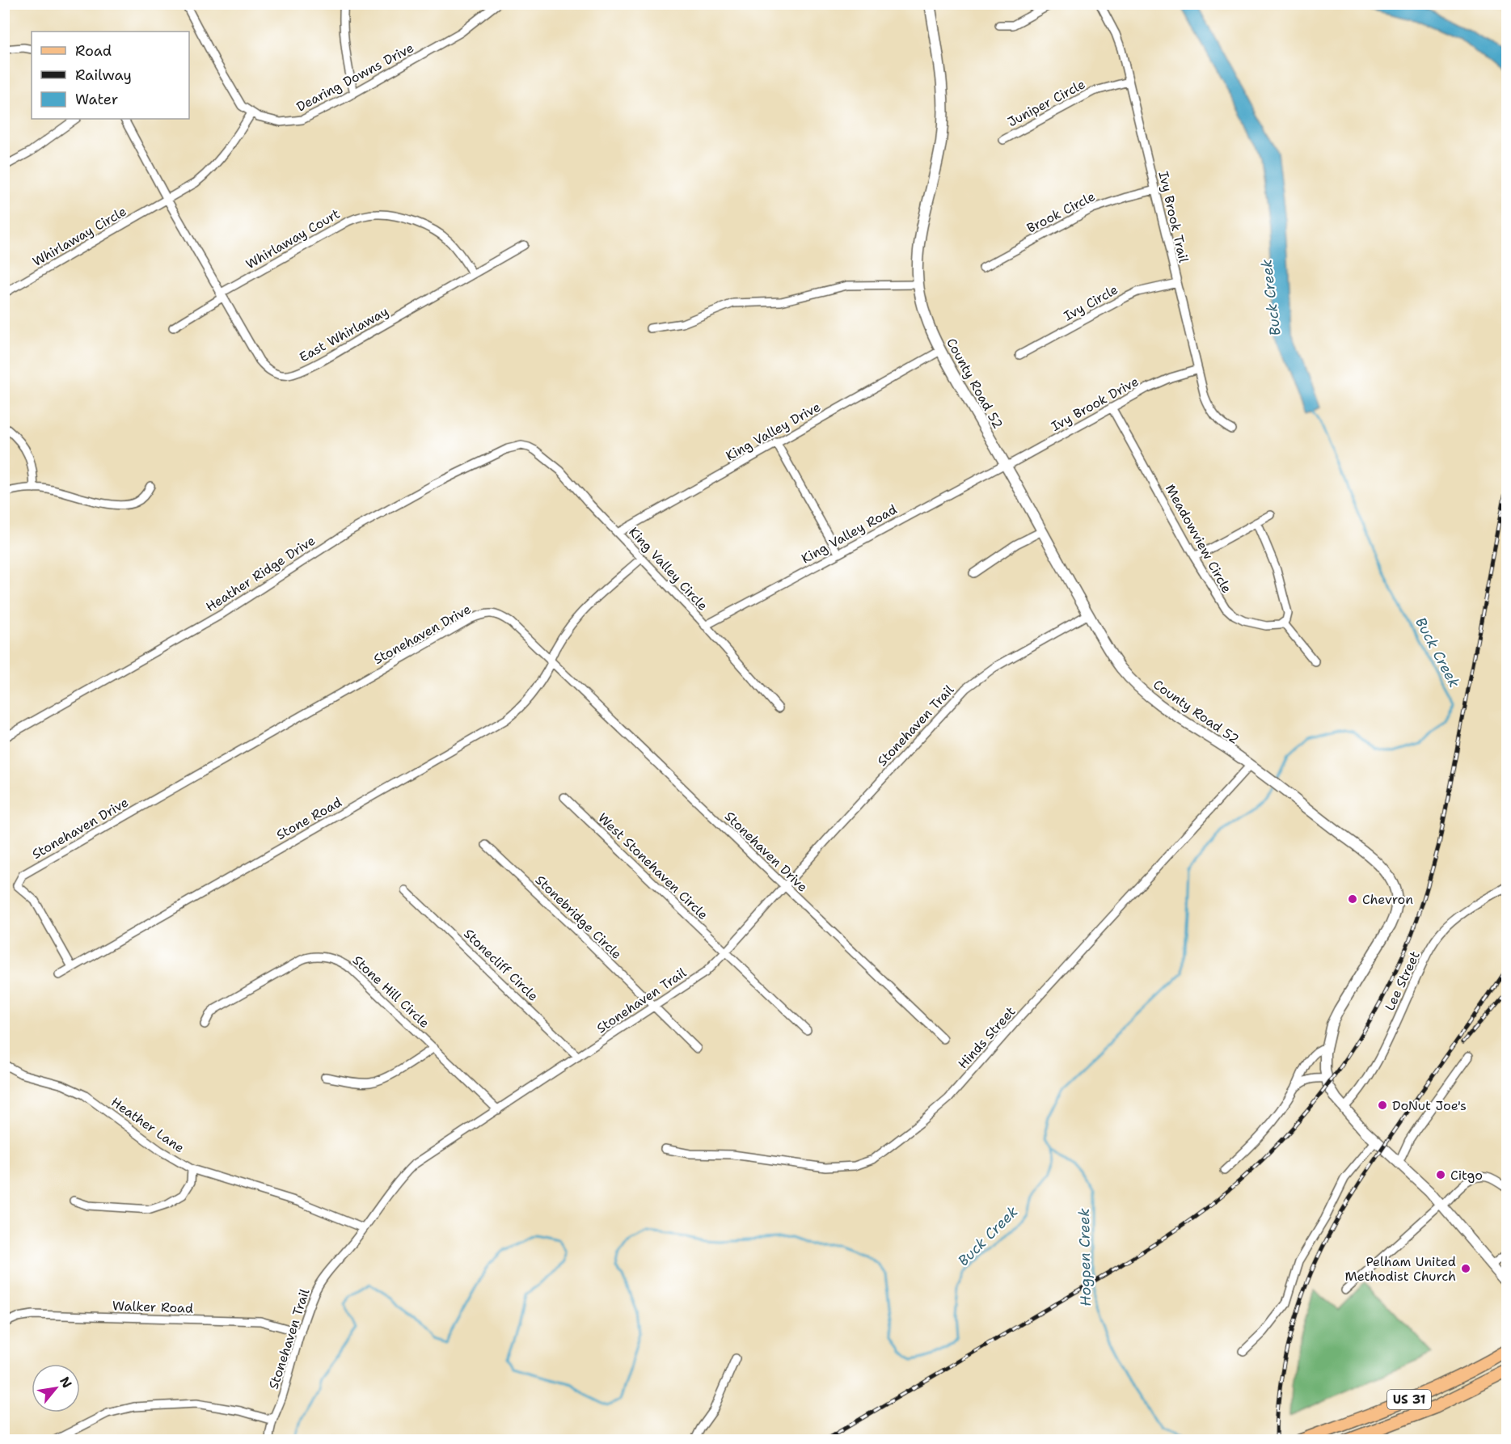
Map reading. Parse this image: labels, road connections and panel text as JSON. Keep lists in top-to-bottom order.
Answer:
{
  "streets": {
    "main road": ["US 31"],
    "street": [
      "Dearing Downs Drive",
      "Juniper Circle",
      "Brook Circle",
      "Ivy Brook Trail",
      "Whirlaway Circle",
      "Whirlaway Court",
      "Ivy Circle",
      "East Whirlaway",
      "County Road 52",
      "Ivy Brook Drive",
      "King Valley Drive",
      "King Valley Road",
      "Meadowview Circle",
      "King Valley Circle",
      "Heather Ridge Drive",
      "Stonehaven Drive",
      "Stonehaven Trail",
      "Stone Road",
      "West Stonehaven Circle",
      "Stonebridge Circle",
      "Stonecliff Circle",
      "Lee Street",
      "Stone Hill Circle",
      "Hinds Street",
      "Heather Lane",
      "Walker Road"
    ]
  },
  "crossings": [
    ["Dearing Downs Drive", "Whirlaway Circle"],
    ["Juniper Circle", "Ivy Brook Trail"],
    ["Brook Circle", "Ivy Brook Trail"],
    ["Ivy Brook Trail", "Ivy Circle"],
    ["Ivy Brook Trail", "Ivy Brook Drive"],
    ["Whirlaway Circle", "East Whirlaway"],
    ["Whirlaway Court", "East Whirlaway"],
    ["County Road 52", "Ivy Brook Drive"],
    ["County Road 52", "King Valley Drive"],
    ["County Road 52", "King Valley Road"],
    ["County Road 52", "Stonehaven Trail"],
    ["County Road 52", "Lee Street"],
    ["County Road 52", "Hinds Street"],
    ["Ivy Brook Drive", "King Valley Road"],
    ["Ivy Brook Drive", "Meadowview Circle"],
    ["King Valley Drive", "King Valley Circle"],
    ["King Valley Road", "King Valley Circle"],
    ["King Valley Circle", "Heather Ridge Drive"],
    ["King Valley Circle", "Stone Road"],
    ["Stonehaven Drive", "Stonehaven Trail"],
    ["Stonehaven Drive", "Stone Road"],
    ["Stonehaven Trail", "West Stonehaven Circle"],
    ["Stonehaven Trail", "Stonebridge Circle"],
    ["Stonehaven Trail", "Stonecliff Circle"],
    ["Stonehaven Trail", "Stone Hill Circle"],
    ["Stonehaven Trail", "Heather Lane"],
    ["Stonehaven Trail", "Walker Road"]
  ],
  "water": ["Buck Creek", "Hogpen Creek"],
  "places": [
    "Chevron",
    "DoNut Joe's",
    "Citgo",
    "Pelham United Methodist Church"
  ],
  "legend": ["Road", "Railway", "Water"],
  "north": "top right"
}
